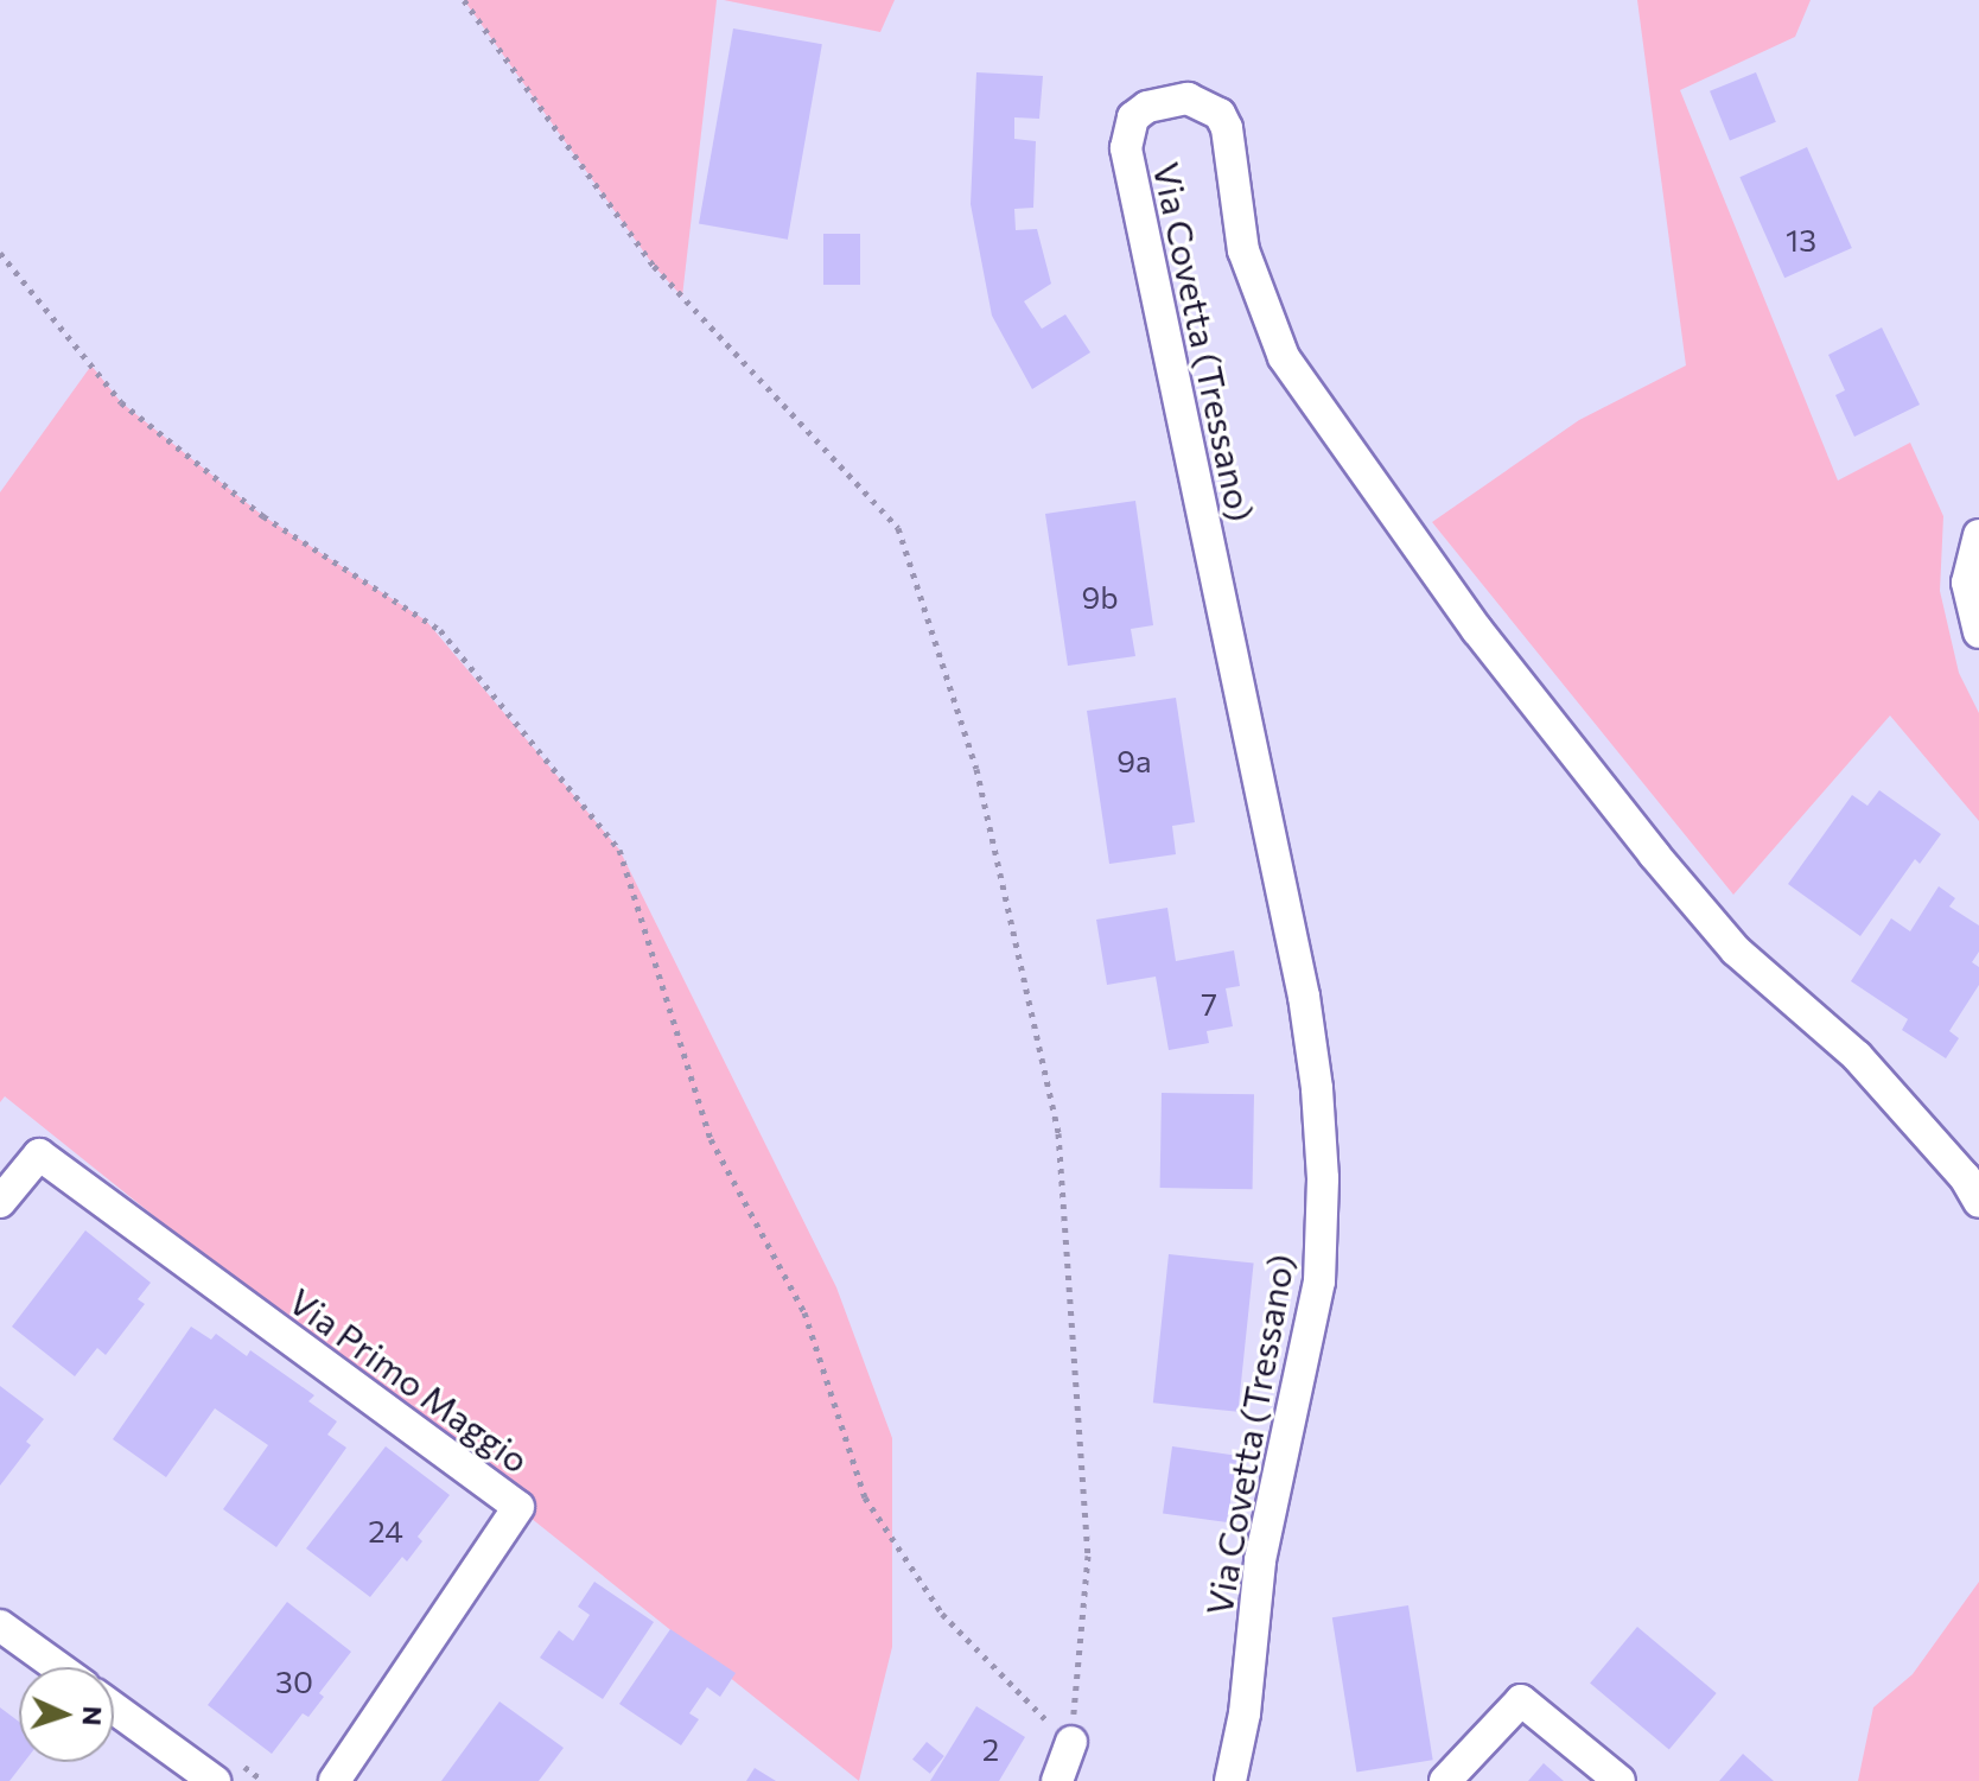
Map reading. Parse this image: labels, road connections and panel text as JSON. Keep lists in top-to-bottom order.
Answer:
{
  "streets": {
    "street": ["Via Covetta (Tressano)", "Via Primo Maggio"]
  },
  "house_numbers": [
    "13",
    "9b",
    "9a",
    "7",
    "24",
    "30",
    "2"
  ],
  "north": "right"
}
